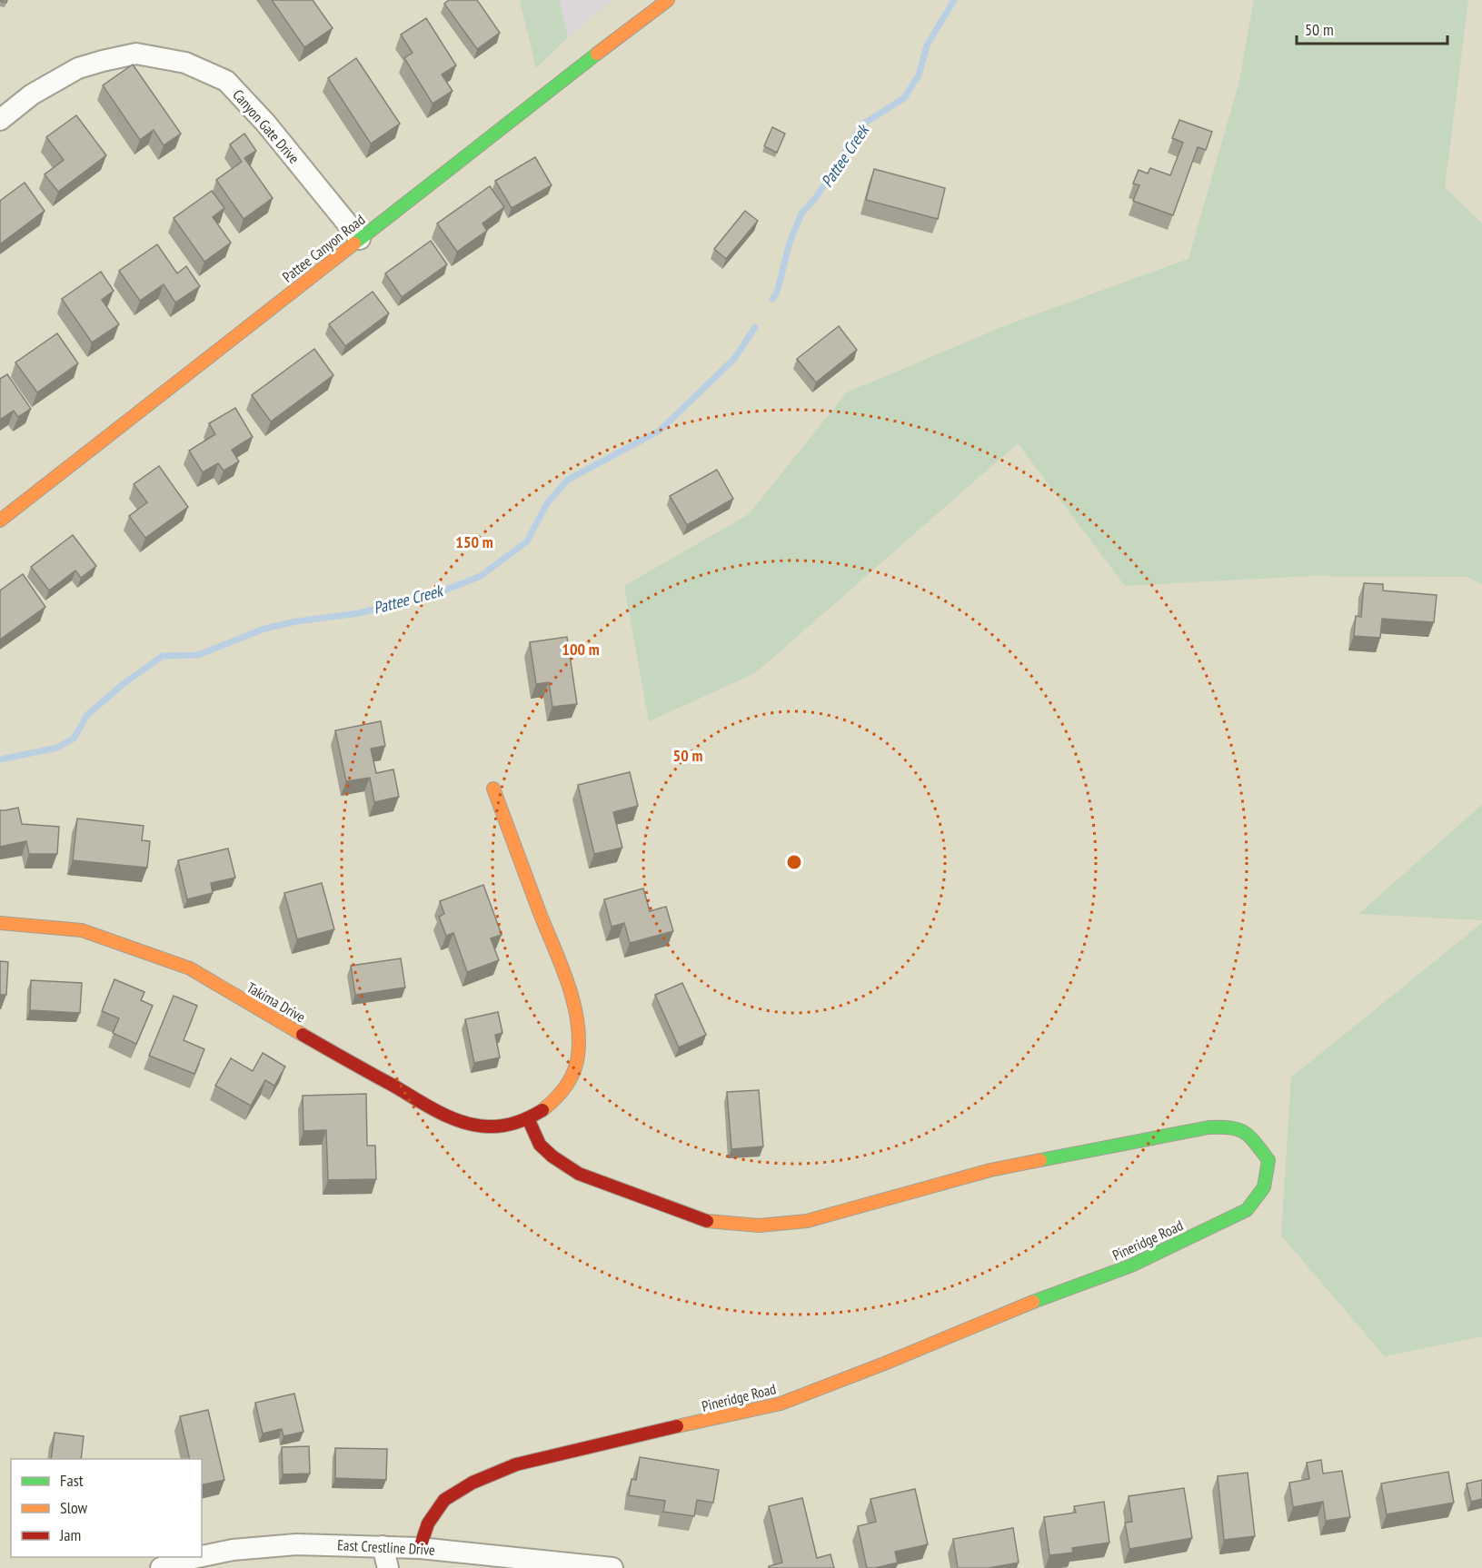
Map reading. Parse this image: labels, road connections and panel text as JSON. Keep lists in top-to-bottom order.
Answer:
{
  "streets": {
    "street": [
      "Canyon Gate Drive",
      "Pattee Canyon Road",
      "Takima Drive",
      "Pineridge Road",
      "East Crestline Drive"
    ]
  },
  "crossings": [
    ["Canyon Gate Drive", "Pattee Canyon Road"],
    ["Takima Drive", "Pineridge Road"],
    ["Pineridge Road", "East Crestline Drive"]
  ],
  "water": ["Pattee Creek"],
  "legend": ["Fast", "Slow", "Jam"],
  "scale_bar": "50 m",
  "rings": ["150 m", "100 m", "50 m"]
}
